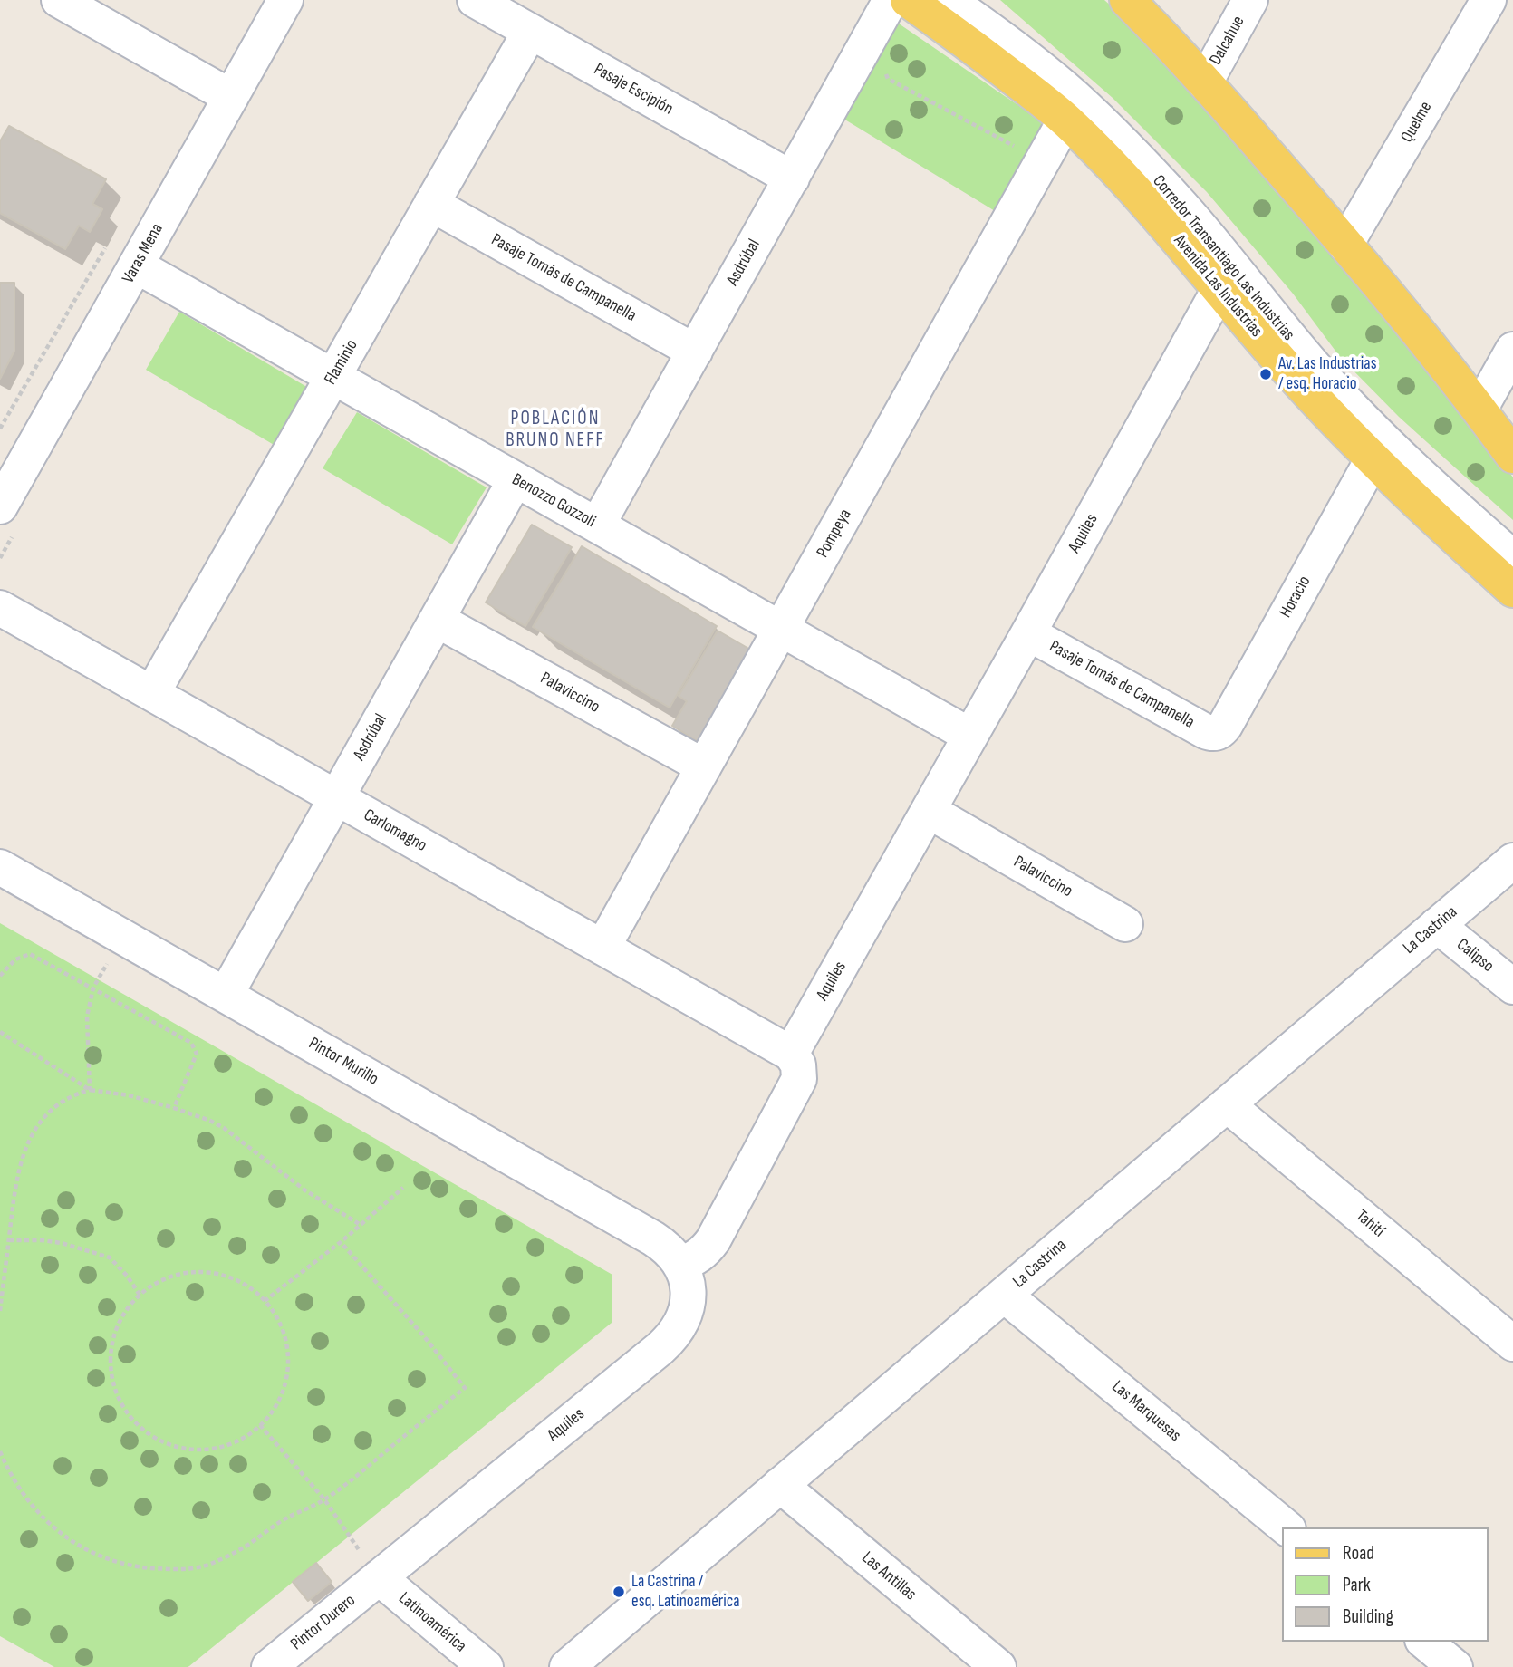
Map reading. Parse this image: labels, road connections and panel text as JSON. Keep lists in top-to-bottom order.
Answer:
{
  "streets": {
    "main road": ["Avenida Las Industrias"],
    "street": [
      "Dalcahue",
      "Pasaje Escipión",
      "Quelme",
      "Varas Mena",
      "Corredor Transantiago Las Industrias",
      "Asdrúbal",
      "Pasaje Tomás de Campanella",
      "Flaminio",
      "Benozzo Gozzoli",
      "Pompeya",
      "Aquiles",
      "Horacio",
      "Palaviccino",
      "Carlomagno",
      "La Castrina",
      "Calipso",
      "Pintor Murillo",
      "Tahití",
      "Las Marquesas",
      "Las Antillas",
      "Pintor Durero",
      "Latinoamérica"
    ]
  },
  "crossings": [
    ["Pasaje Escipión", "Asdrúbal"],
    ["Pasaje Escipión", "Flaminio"],
    ["Varas Mena", "Benozzo Gozzoli"],
    ["Asdrúbal", "Pasaje Tomás de Campanella"],
    ["Asdrúbal", "Benozzo Gozzoli"],
    ["Asdrúbal", "Palaviccino"],
    ["Asdrúbal", "Carlomagno"],
    ["Asdrúbal", "Pintor Murillo"],
    ["Pasaje Tomás de Campanella", "Flaminio"],
    ["Pasaje Tomás de Campanella", "Aquiles"],
    ["Pasaje Tomás de Campanella", "Horacio"],
    ["Avenida Las Industrias", "Pompeya"],
    ["Avenida Las Industrias", "Aquiles"],
    ["Avenida Las Industrias", "Horacio"],
    ["Flaminio", "Benozzo Gozzoli"],
    ["Flaminio", "Carlomagno"],
    ["Benozzo Gozzoli", "Pompeya"],
    ["Benozzo Gozzoli", "Aquiles"],
    ["Pompeya", "Palaviccino"],
    ["Pompeya", "Carlomagno"],
    ["Aquiles", "Palaviccino"],
    ["Aquiles", "Carlomagno"],
    ["Aquiles", "Pintor Murillo"],
    ["Aquiles", "Pintor Durero"],
    ["Aquiles", "Latinoamérica"],
    ["La Castrina", "Calipso"],
    ["La Castrina", "Tahití"],
    ["La Castrina", "Las Marquesas"],
    ["La Castrina", "Las Antillas"],
    ["Pintor Durero", "Latinoamérica"]
  ],
  "districts": ["POBLACIÓN BRUNO NEFF"],
  "places": ["Av. Las Industrias / esq. Horacio", "La Castrina / esq. Latinoamérica"],
  "legend": ["Road", "Park", "Building"]
}
